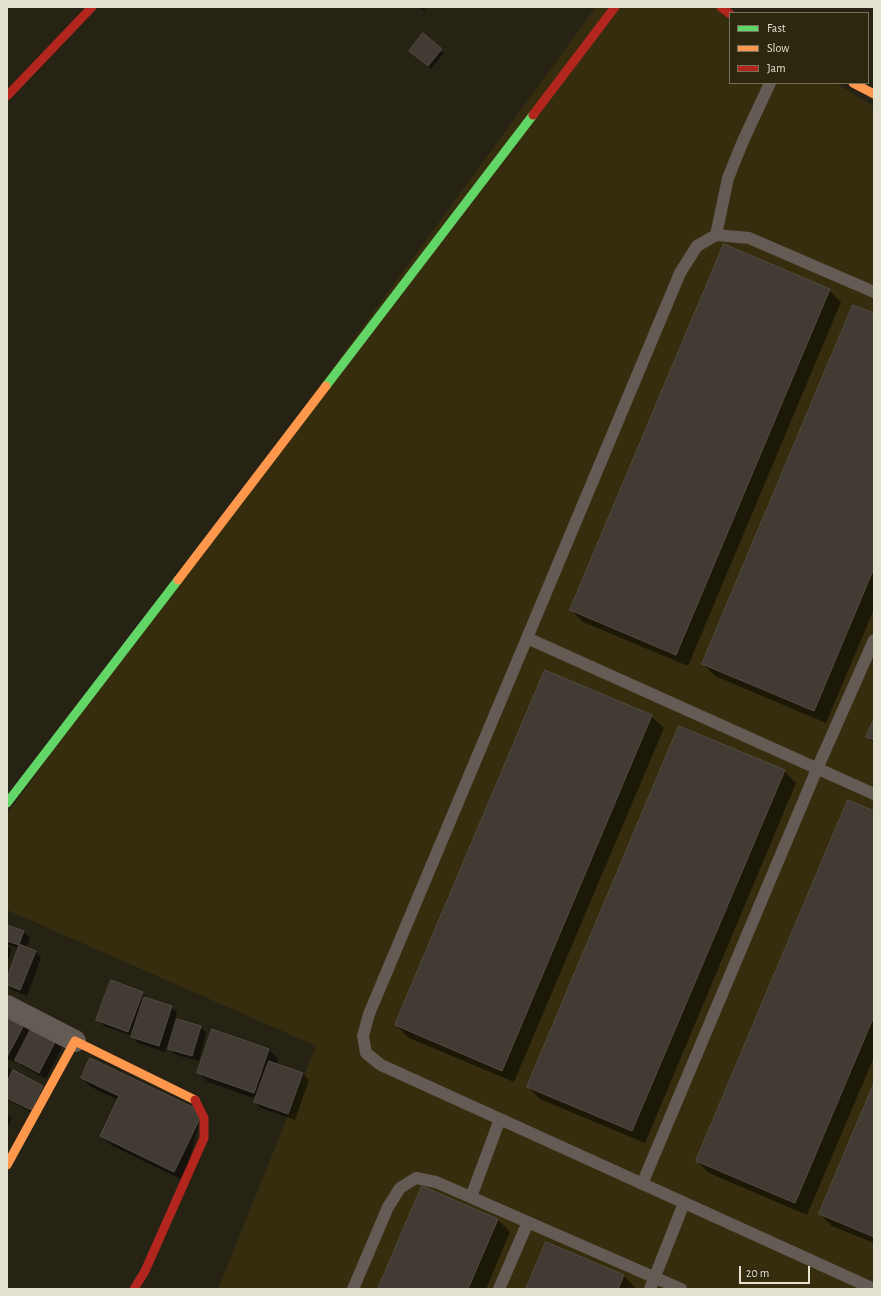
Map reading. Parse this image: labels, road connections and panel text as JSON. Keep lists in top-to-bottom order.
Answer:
{
  "legend": ["Fast", "Slow", "Jam"],
  "scale_bar": "20 m"
}
